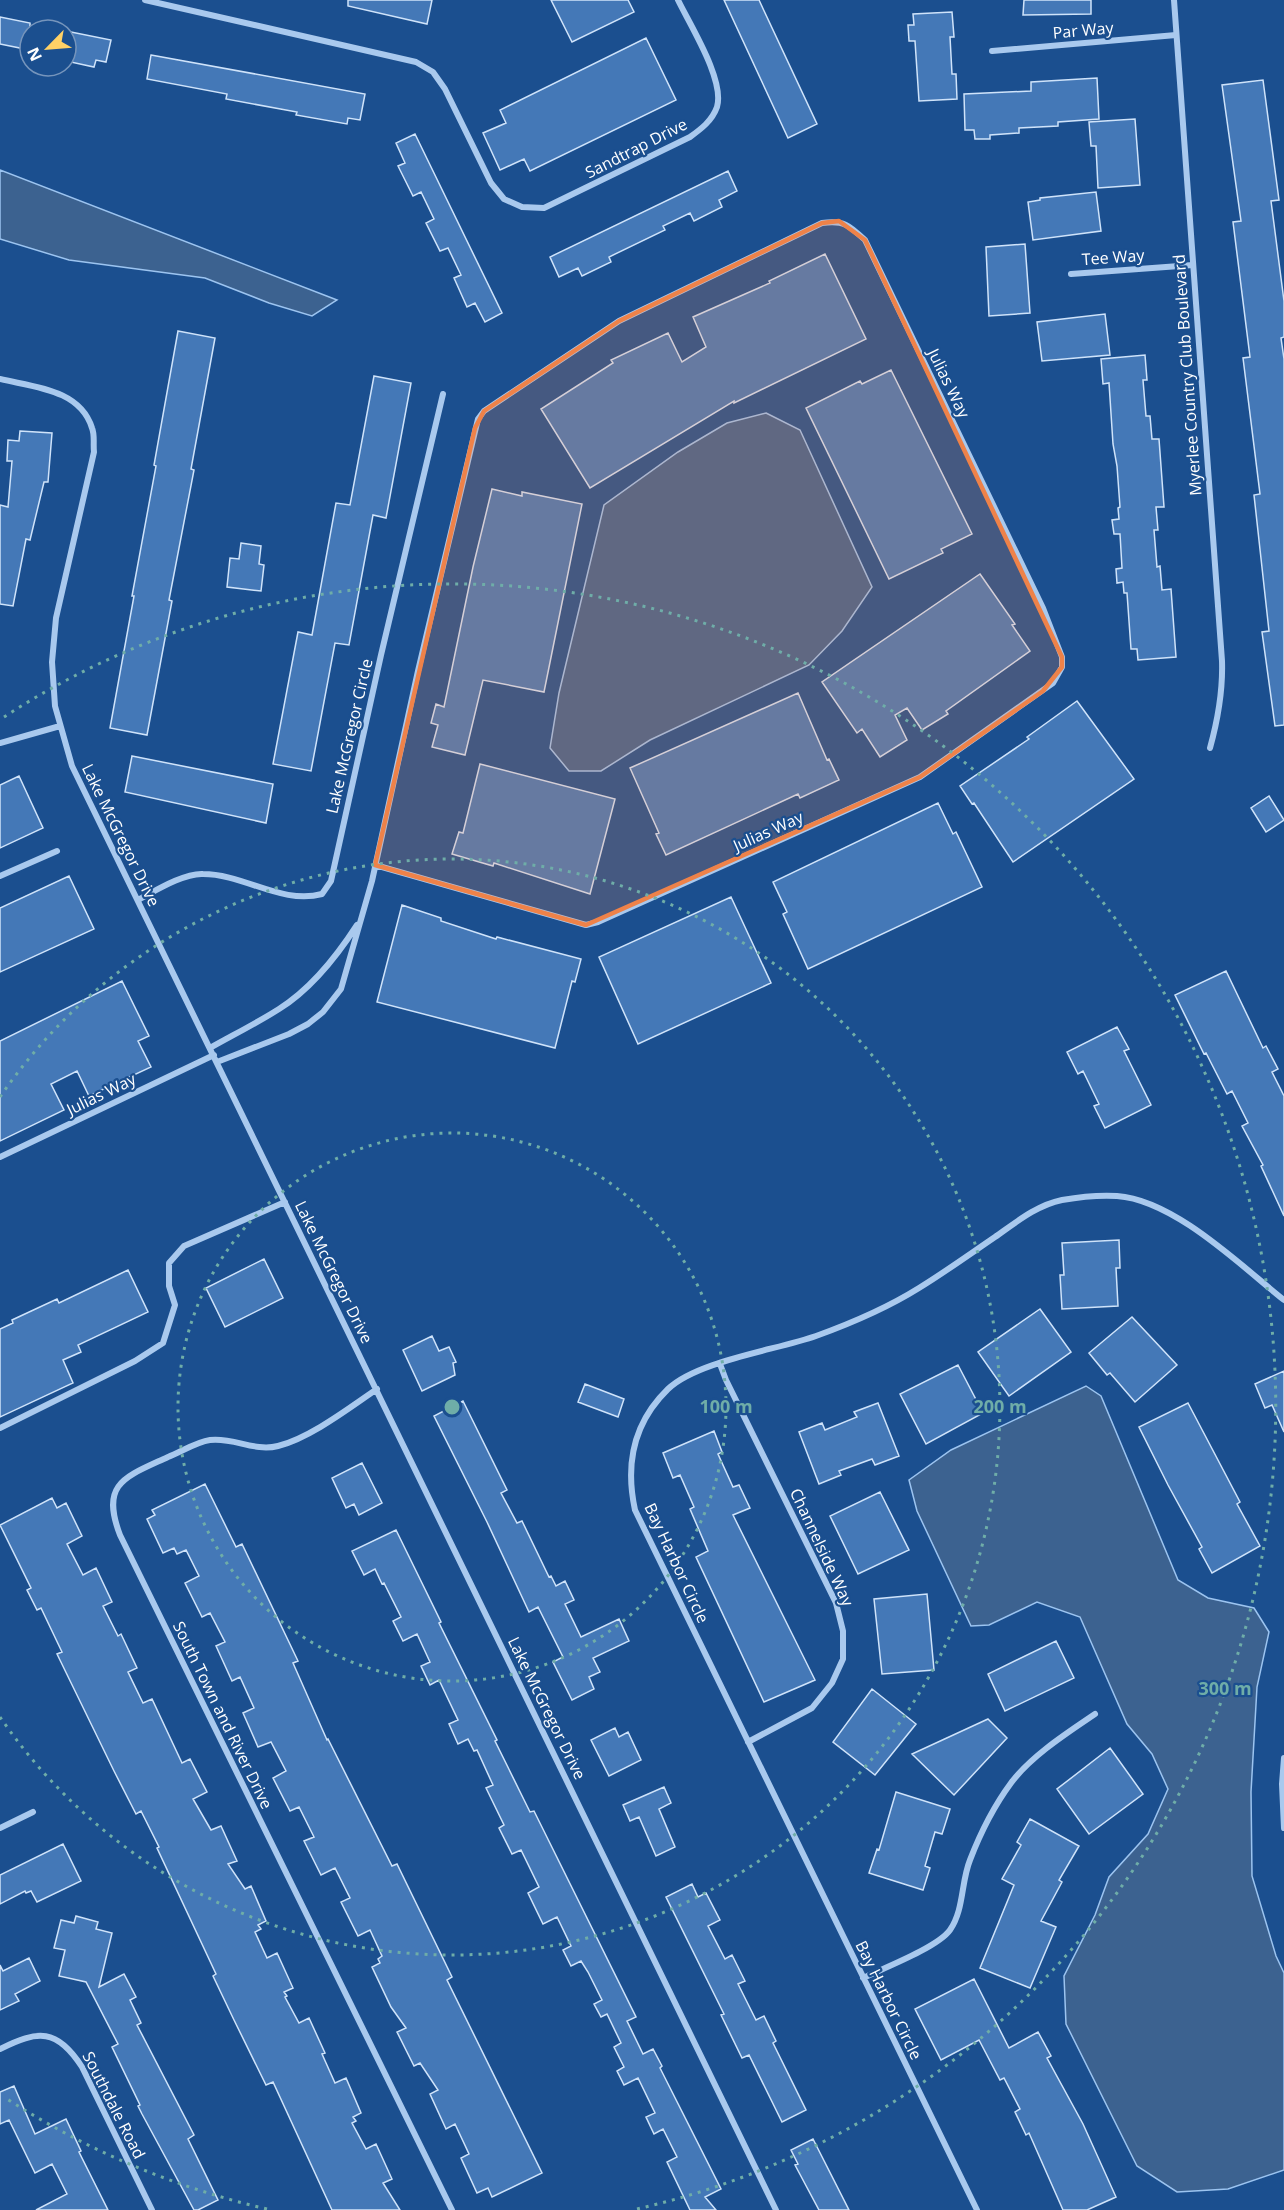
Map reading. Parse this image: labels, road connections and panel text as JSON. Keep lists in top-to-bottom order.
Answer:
{
  "streets": {
    "street": [
      "Par Way",
      "Sandtrap Drive",
      "Tee Way",
      "Myerlee Country Club Boulevard",
      "Julias Way",
      "Lake McGregor Circle",
      "Lake McGregor Drive",
      "Channelside Way",
      "Bay Harbor Circle",
      "South Town and River Drive",
      "Southdale Road"
    ]
  },
  "crossings": [
    ["Par Way", "Myerlee Country Club Boulevard"],
    ["Tee Way", "Myerlee Country Club Boulevard"],
    ["Julias Way", "Lake McGregor Drive"],
    ["Lake McGregor Circle", "Lake McGregor Drive"],
    ["Lake McGregor Drive", "South Town and River Drive"],
    ["Channelside Way", "Bay Harbor Circle"]
  ],
  "north": "bottom left",
  "rings": ["100 m", "200 m", "300 m"]
}
